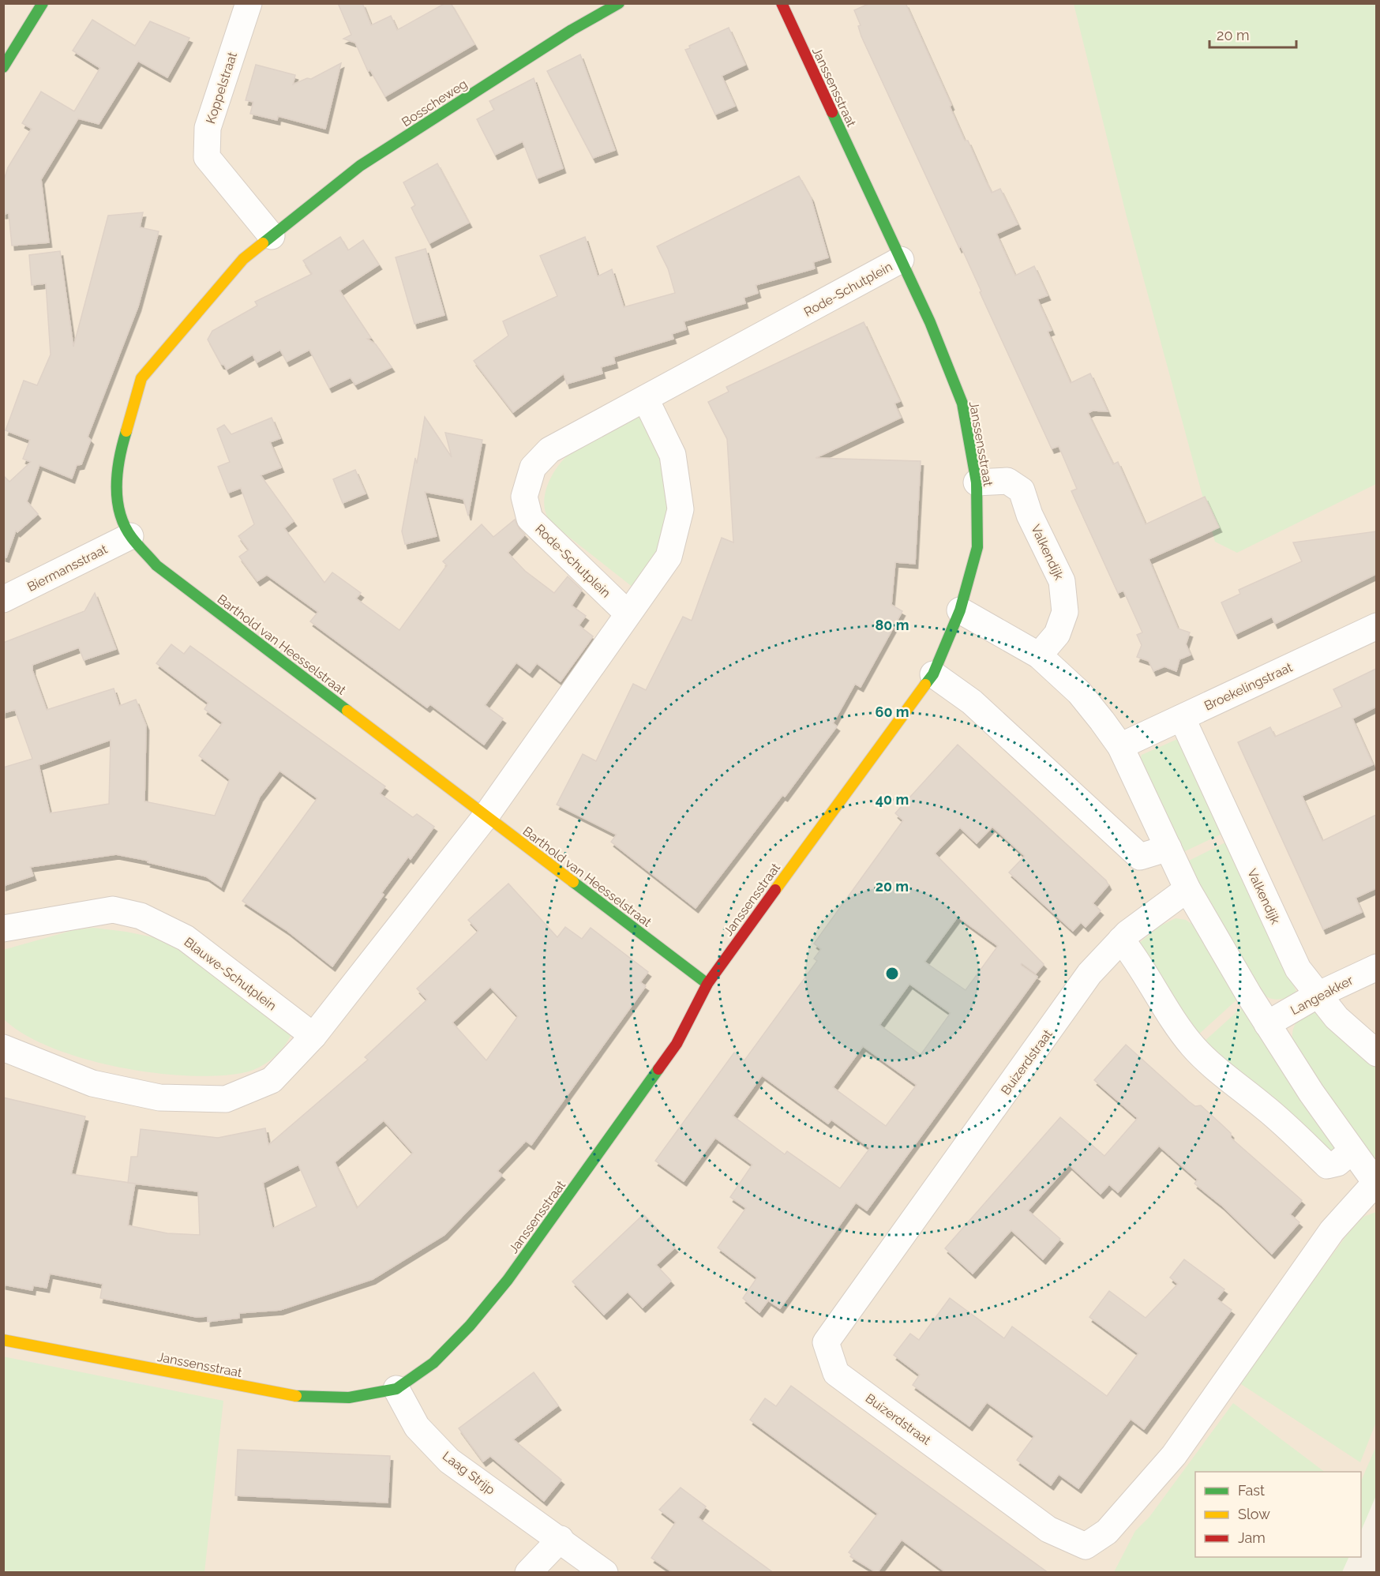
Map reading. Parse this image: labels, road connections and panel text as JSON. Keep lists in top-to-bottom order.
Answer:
{
  "streets": {
    "street": [
      "Janssensstraat",
      "Koppelstraat",
      "Bosscheweg",
      "Rode-Schutplein",
      "Valkendijk",
      "Biermansstraat",
      "Barthold van Heesselstraat",
      "Broekelingstraat",
      "Blauwe-Schutplein",
      "Langeakker",
      "Buizerdstraat",
      "Laag Strijp"
    ]
  },
  "crossings": [
    ["Janssensstraat", "Rode-Schutplein"],
    ["Janssensstraat", "Valkendijk"],
    ["Janssensstraat", "Barthold van Heesselstraat"],
    ["Janssensstraat", "Laag Strijp"],
    ["Koppelstraat", "Bosscheweg"],
    ["Koppelstraat", "Barthold van Heesselstraat"],
    ["Bosscheweg", "Barthold van Heesselstraat"],
    ["Valkendijk", "Broekelingstraat"],
    ["Valkendijk", "Langeakker"],
    ["Biermansstraat", "Barthold van Heesselstraat"]
  ],
  "legend": ["Fast", "Slow", "Jam"],
  "scale_bar": "20 m",
  "rings": [
    "80 m",
    "60 m",
    "40 m",
    "20 m"
  ]
}
